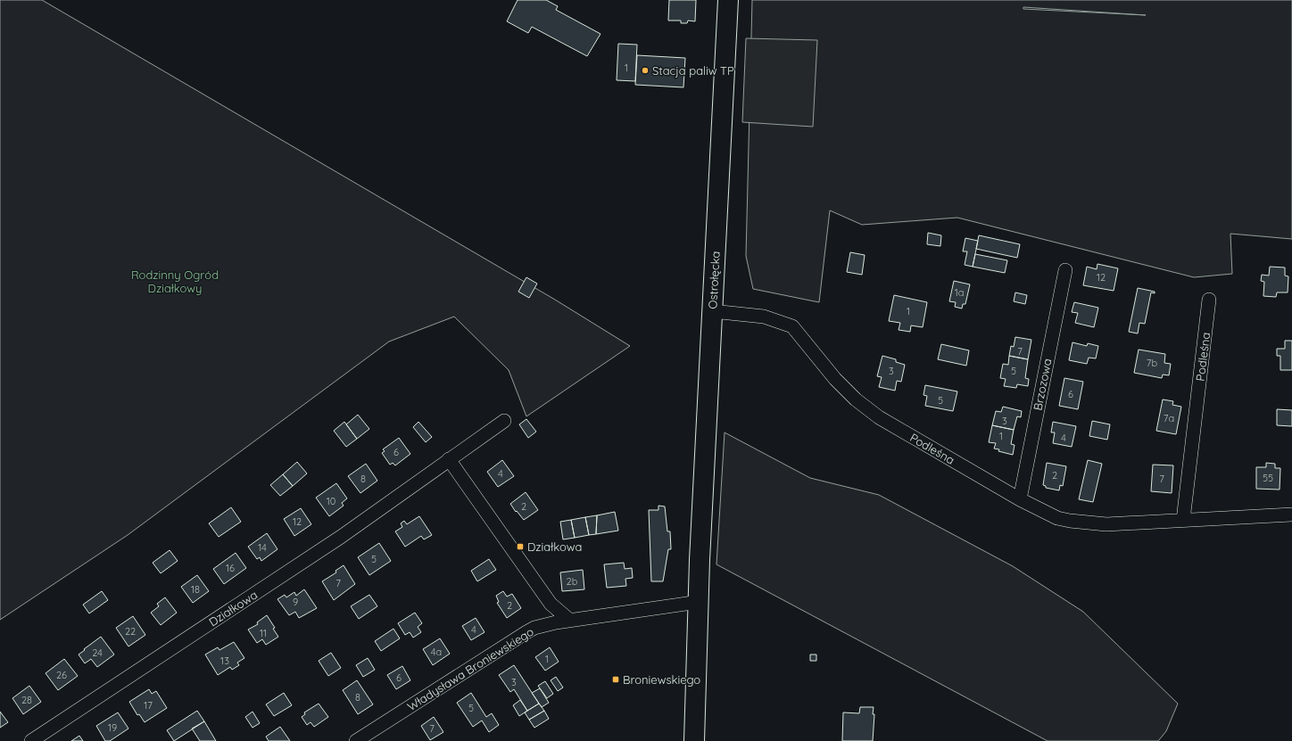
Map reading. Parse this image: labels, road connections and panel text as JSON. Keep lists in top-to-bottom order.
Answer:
{
  "streets": {
    "main road": ["Ostrołęcka"],
    "street": [
      "Podleśna",
      "Brzozowa",
      "Działkowa",
      "Władysława Broniewskiego"
    ]
  },
  "crossings": [
    ["Ostrołęcka", "Podleśna"],
    ["Ostrołęcka", "Władysława Broniewskiego"],
    ["Podleśna", "Brzozowa"]
  ],
  "parks": ["Rodzinny Ogród Działkowy"],
  "places": {
    "other": ["Stacja paliw TP"],
    "transit": ["Działkowa", "Broniewskiego"]
  },
  "house_numbers": [
    "1",
    "12",
    "1a",
    "1",
    "7",
    "7b",
    "3",
    "5",
    "6",
    "5",
    "7a",
    "3",
    "1",
    "4",
    "6",
    "4",
    "2",
    "55",
    "8",
    "7",
    "10",
    "2",
    "12",
    "14",
    "5",
    "16",
    "2b",
    "7",
    "18",
    "9",
    "2",
    "4",
    "22",
    "11",
    "4a",
    "24",
    "1",
    "13",
    "26",
    "6",
    "3",
    "8",
    "28",
    "17",
    "5",
    "19",
    "7"
  ]
}
